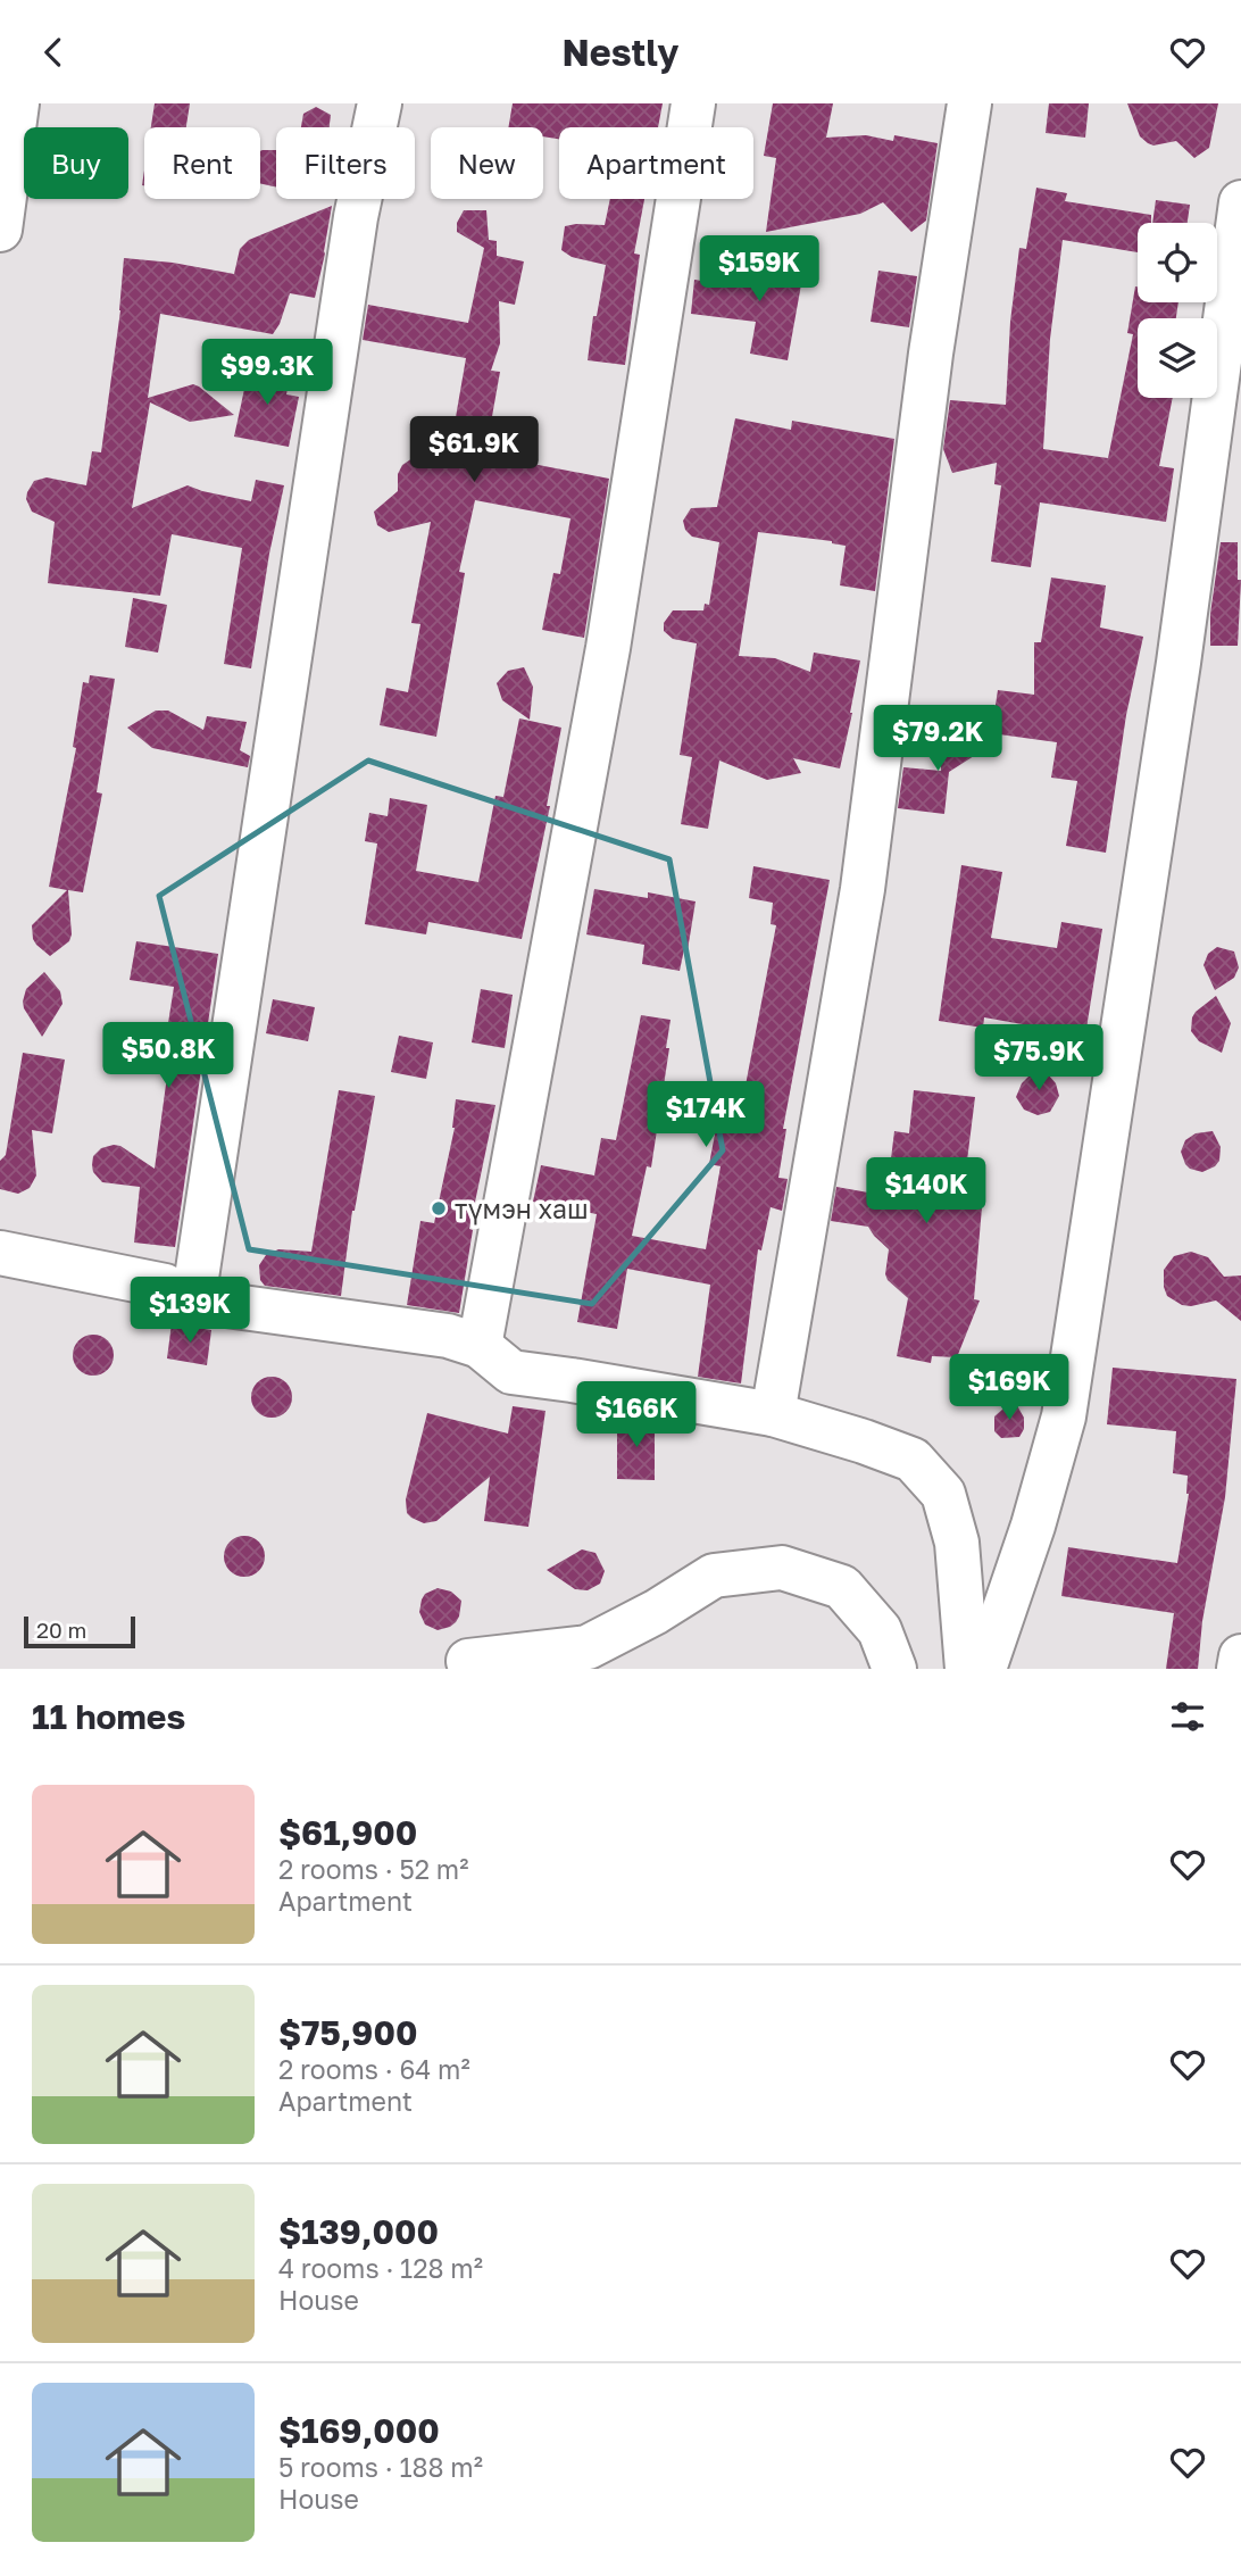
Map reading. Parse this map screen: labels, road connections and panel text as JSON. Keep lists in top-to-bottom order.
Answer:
{
  "places": ["түмэн хаш"],
  "scale_bar": "20 m",
  "page": {
    "header": "Nestly",
    "chip": [
      "Buy",
      "Rent",
      "Filters",
      "New",
      "Apartment"
    ],
    "price": [
      "$159K",
      "$99.3K",
      "$61.9K",
      "$79.2K",
      "$50.8K",
      "$75.9K",
      "$174K",
      "$140K",
      "$139K",
      "$169K",
      "$166K"
    ],
    "scale": "20 m",
    "heading": "11 homes",
    "list": [
      {
        "name": "$61,900",
        "note": "2 rooms · 52 m² · Apartment"
      },
      {
        "name": "$75,900",
        "note": "2 rooms · 64 m² · Apartment"
      },
      {
        "name": "$139,000",
        "note": "4 rooms · 128 m² · House"
      },
      {
        "name": "$169,000",
        "note": "5 rooms · 188 m² · House"
      }
    ]
  }
}
